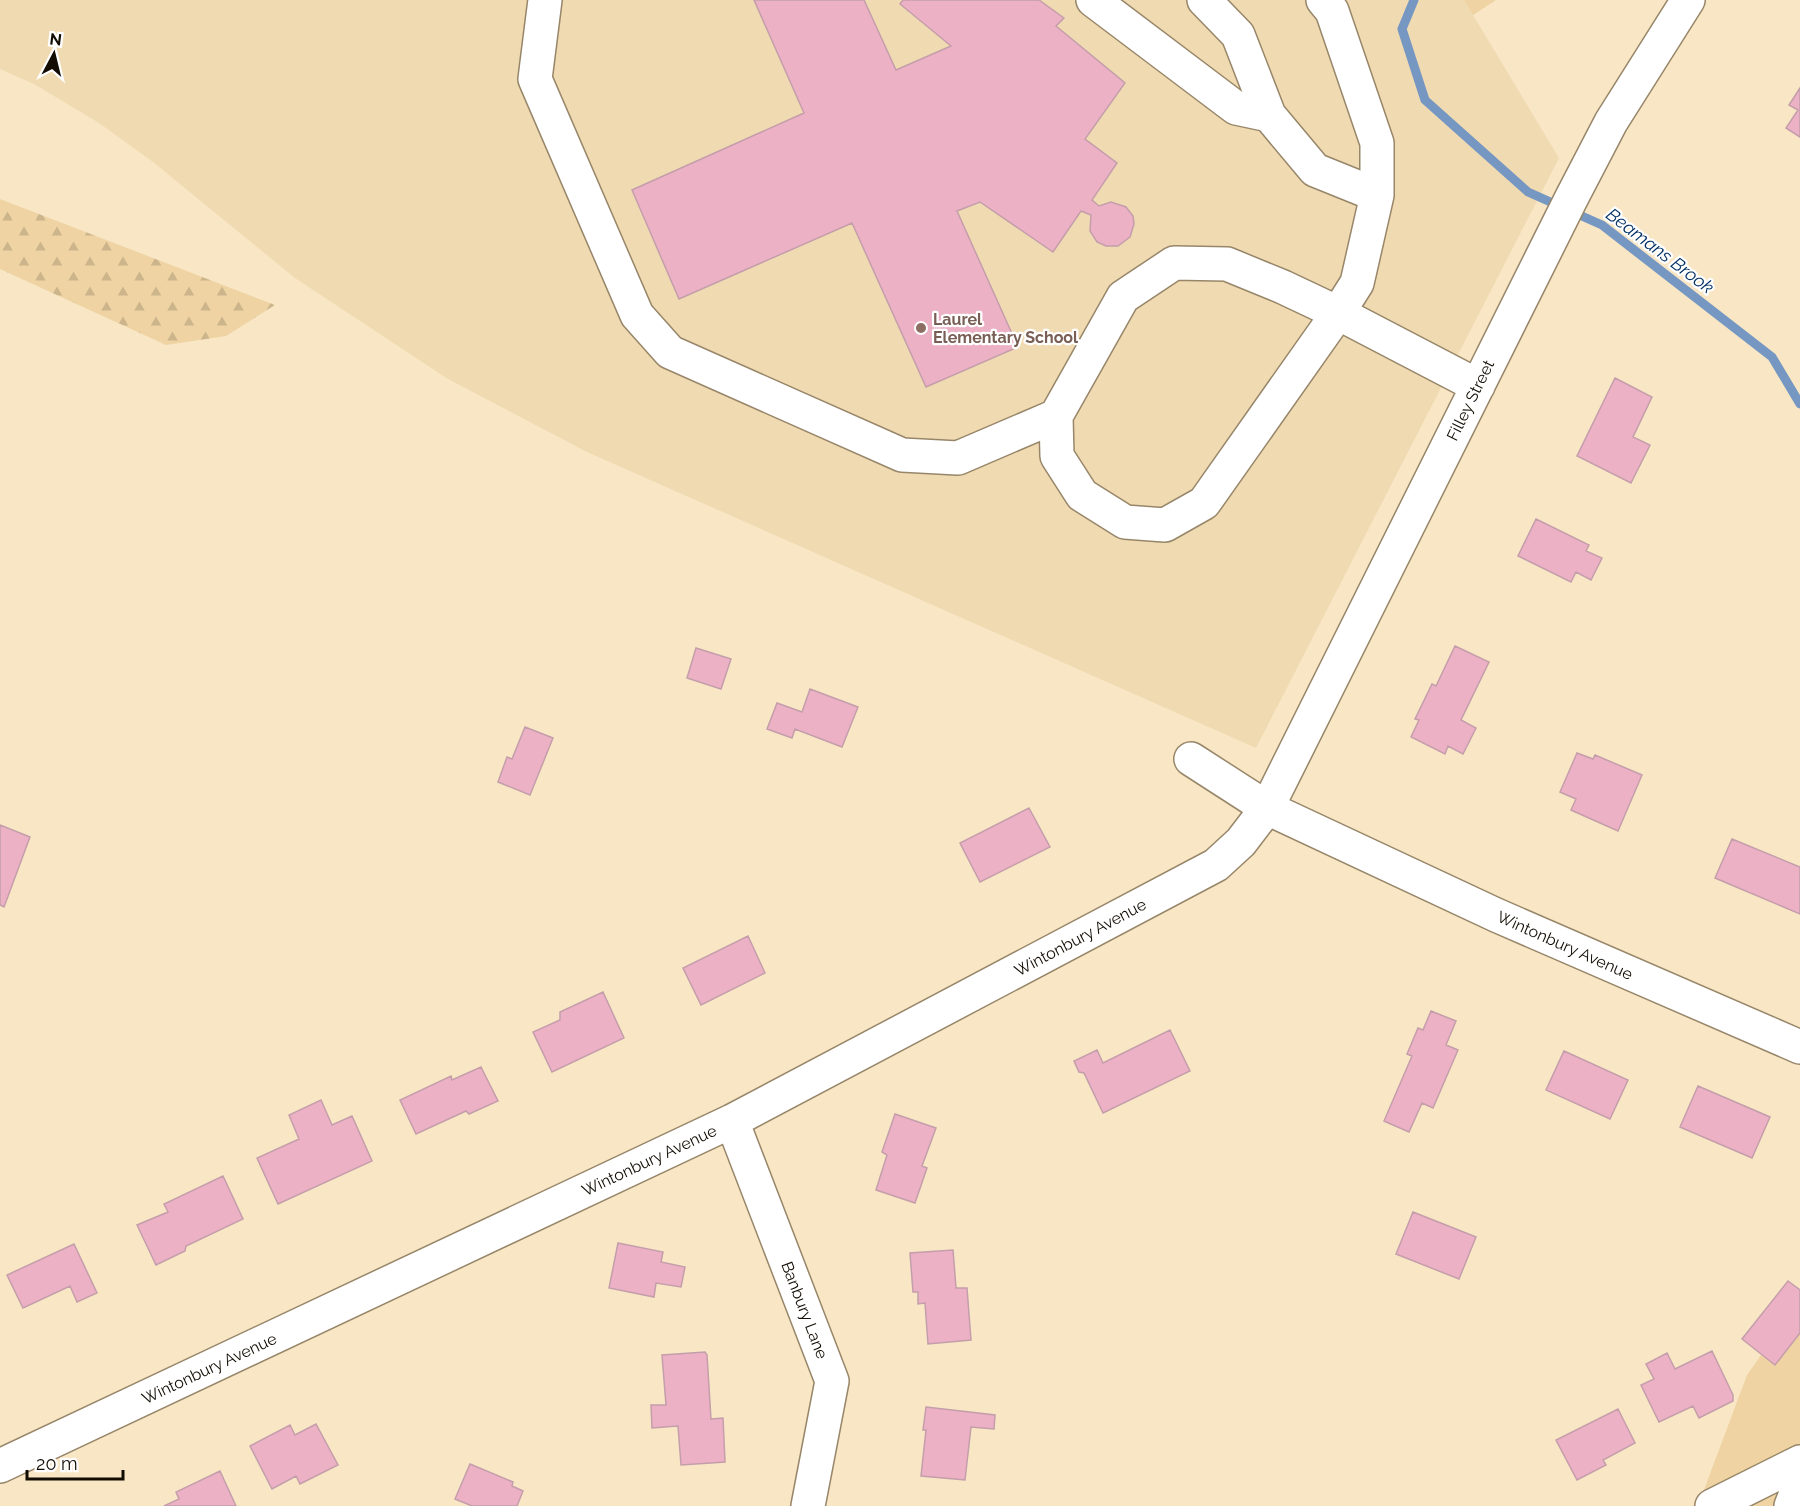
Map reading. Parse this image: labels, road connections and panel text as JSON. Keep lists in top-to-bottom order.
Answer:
{
  "streets": {
    "street": ["Filley Street", "Wintonbury Avenue", "Banbury Lane"]
  },
  "crossings": [
    ["Filley Street", "Wintonbury Avenue"],
    ["Wintonbury Avenue", "Banbury Lane"]
  ],
  "water": ["Beamans Brook"],
  "places": ["Laurel Elementary School"],
  "scale_bar": "20 m",
  "north": "top"
}
